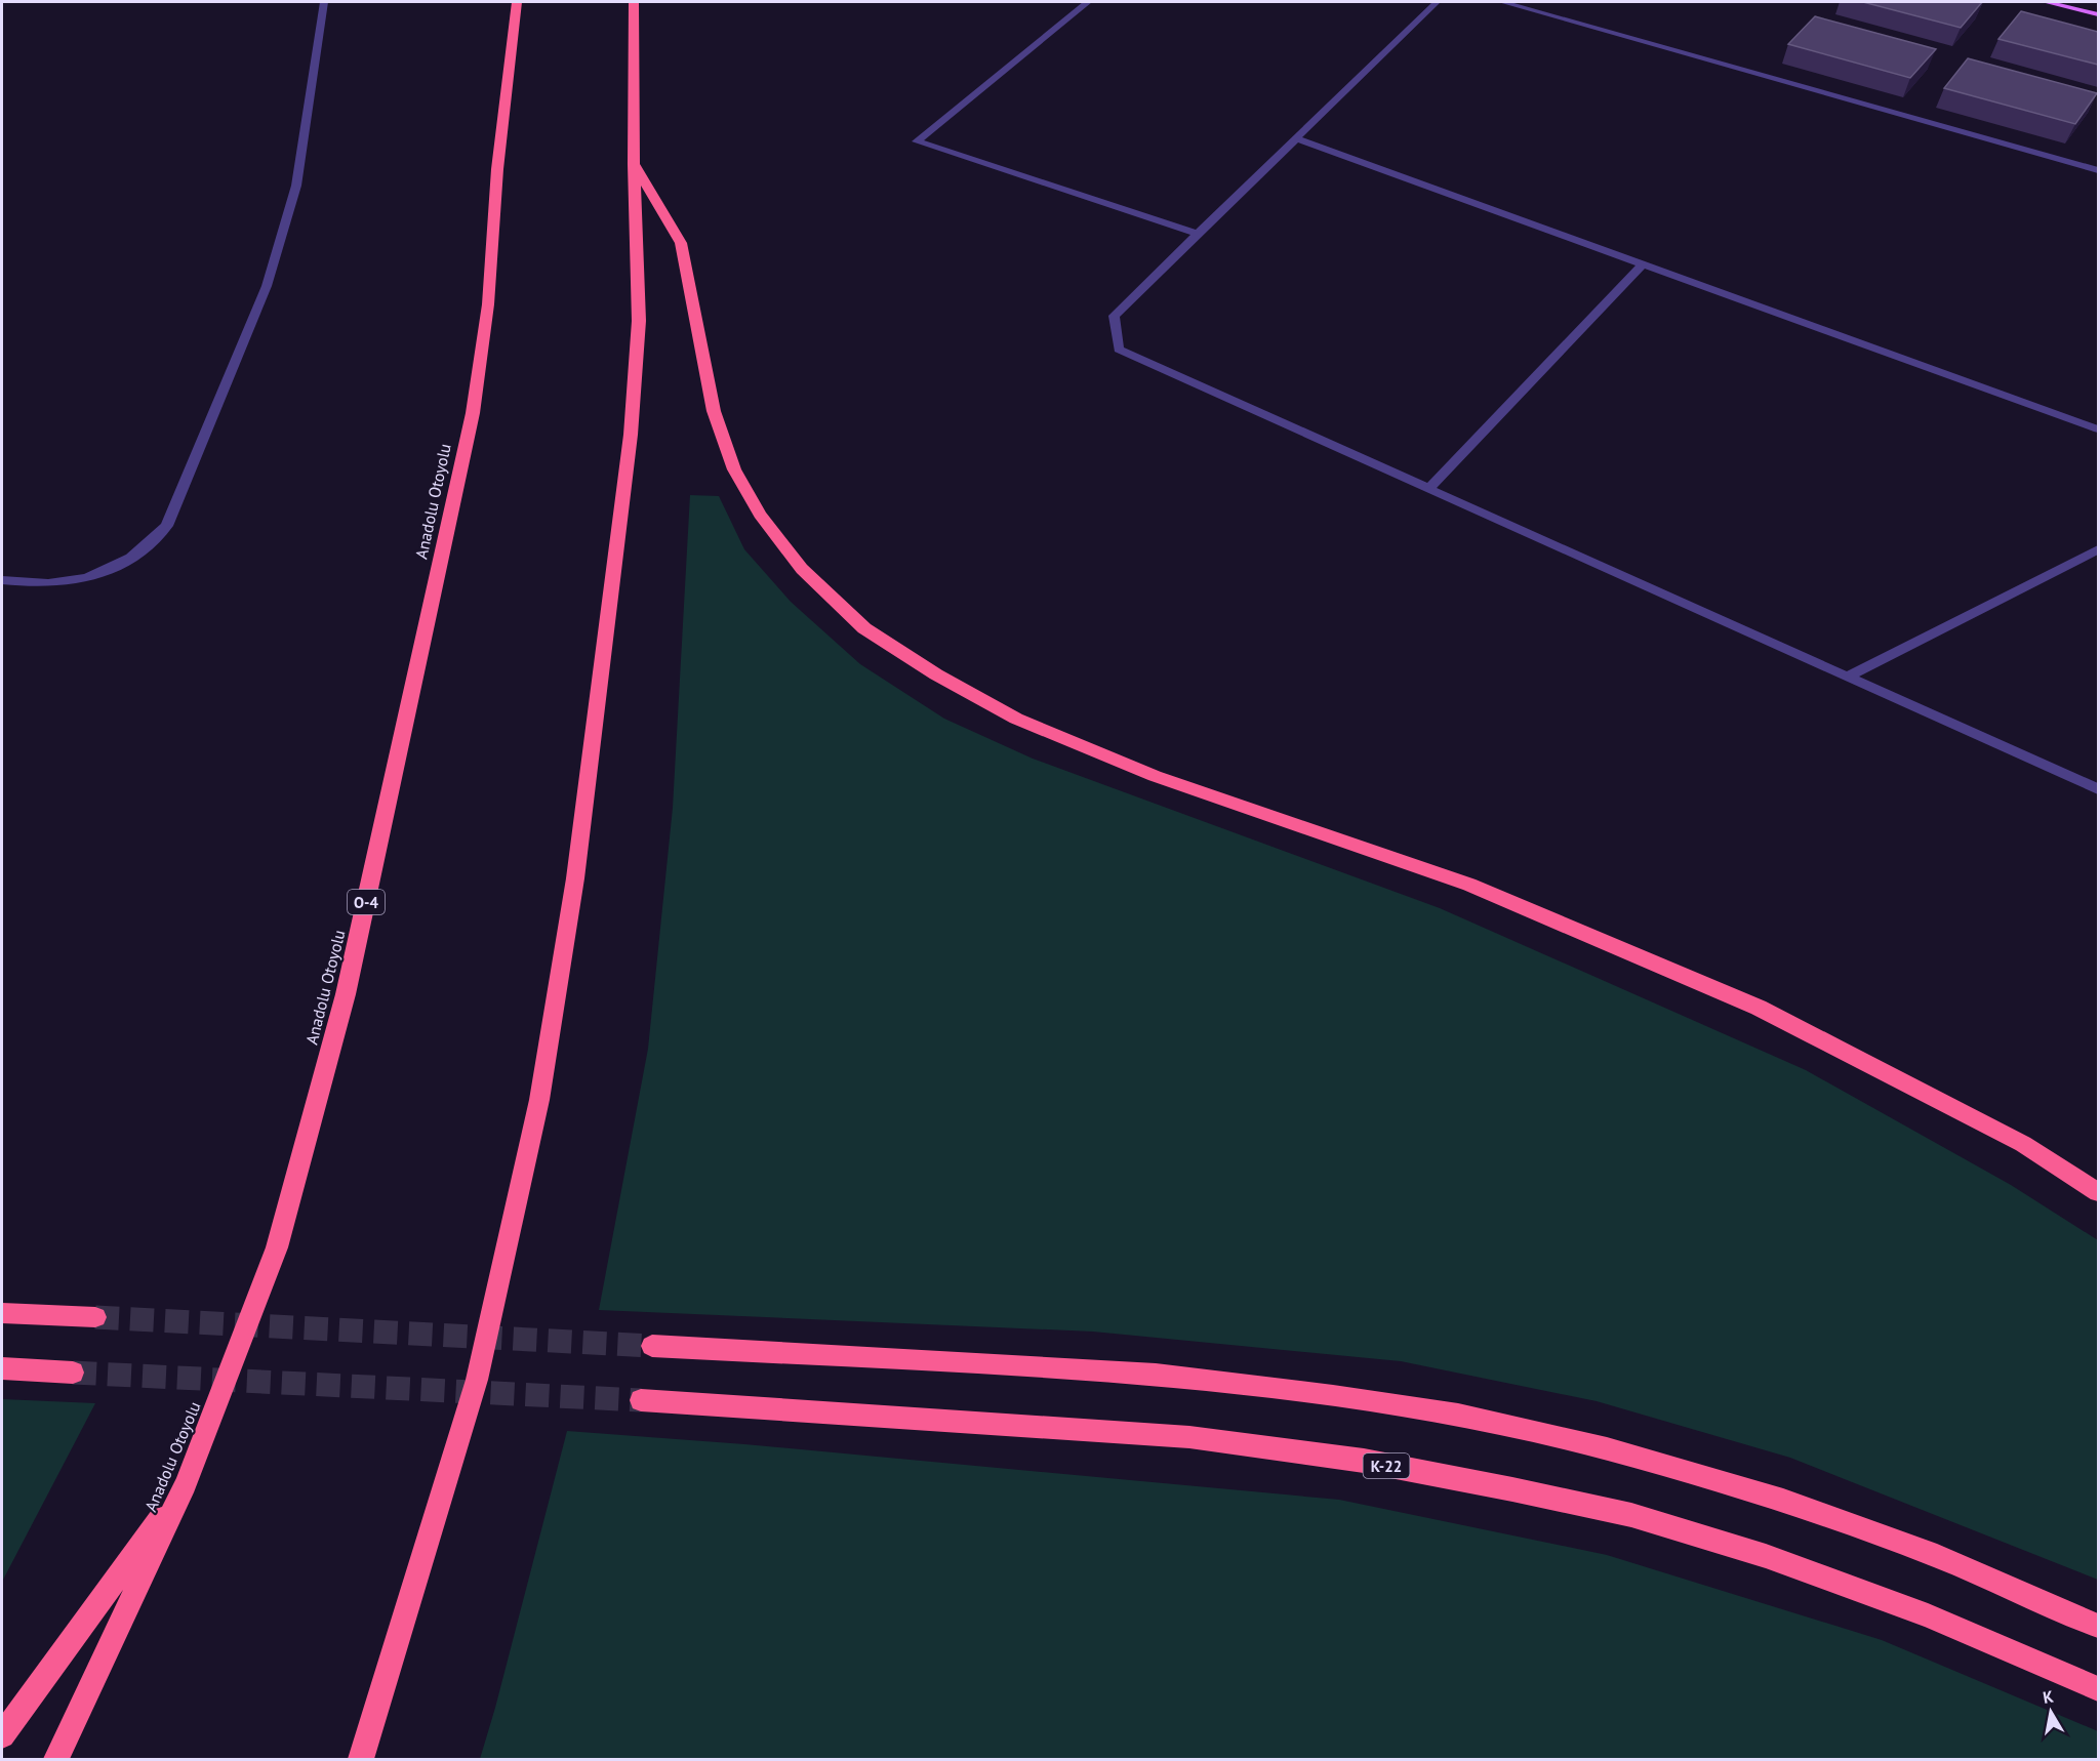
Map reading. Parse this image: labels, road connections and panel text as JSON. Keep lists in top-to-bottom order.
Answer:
{
  "streets": {
    "highway": ["Anadolu Otoyolu", "O-4", "K-22"]
  },
  "north": "top"
}
